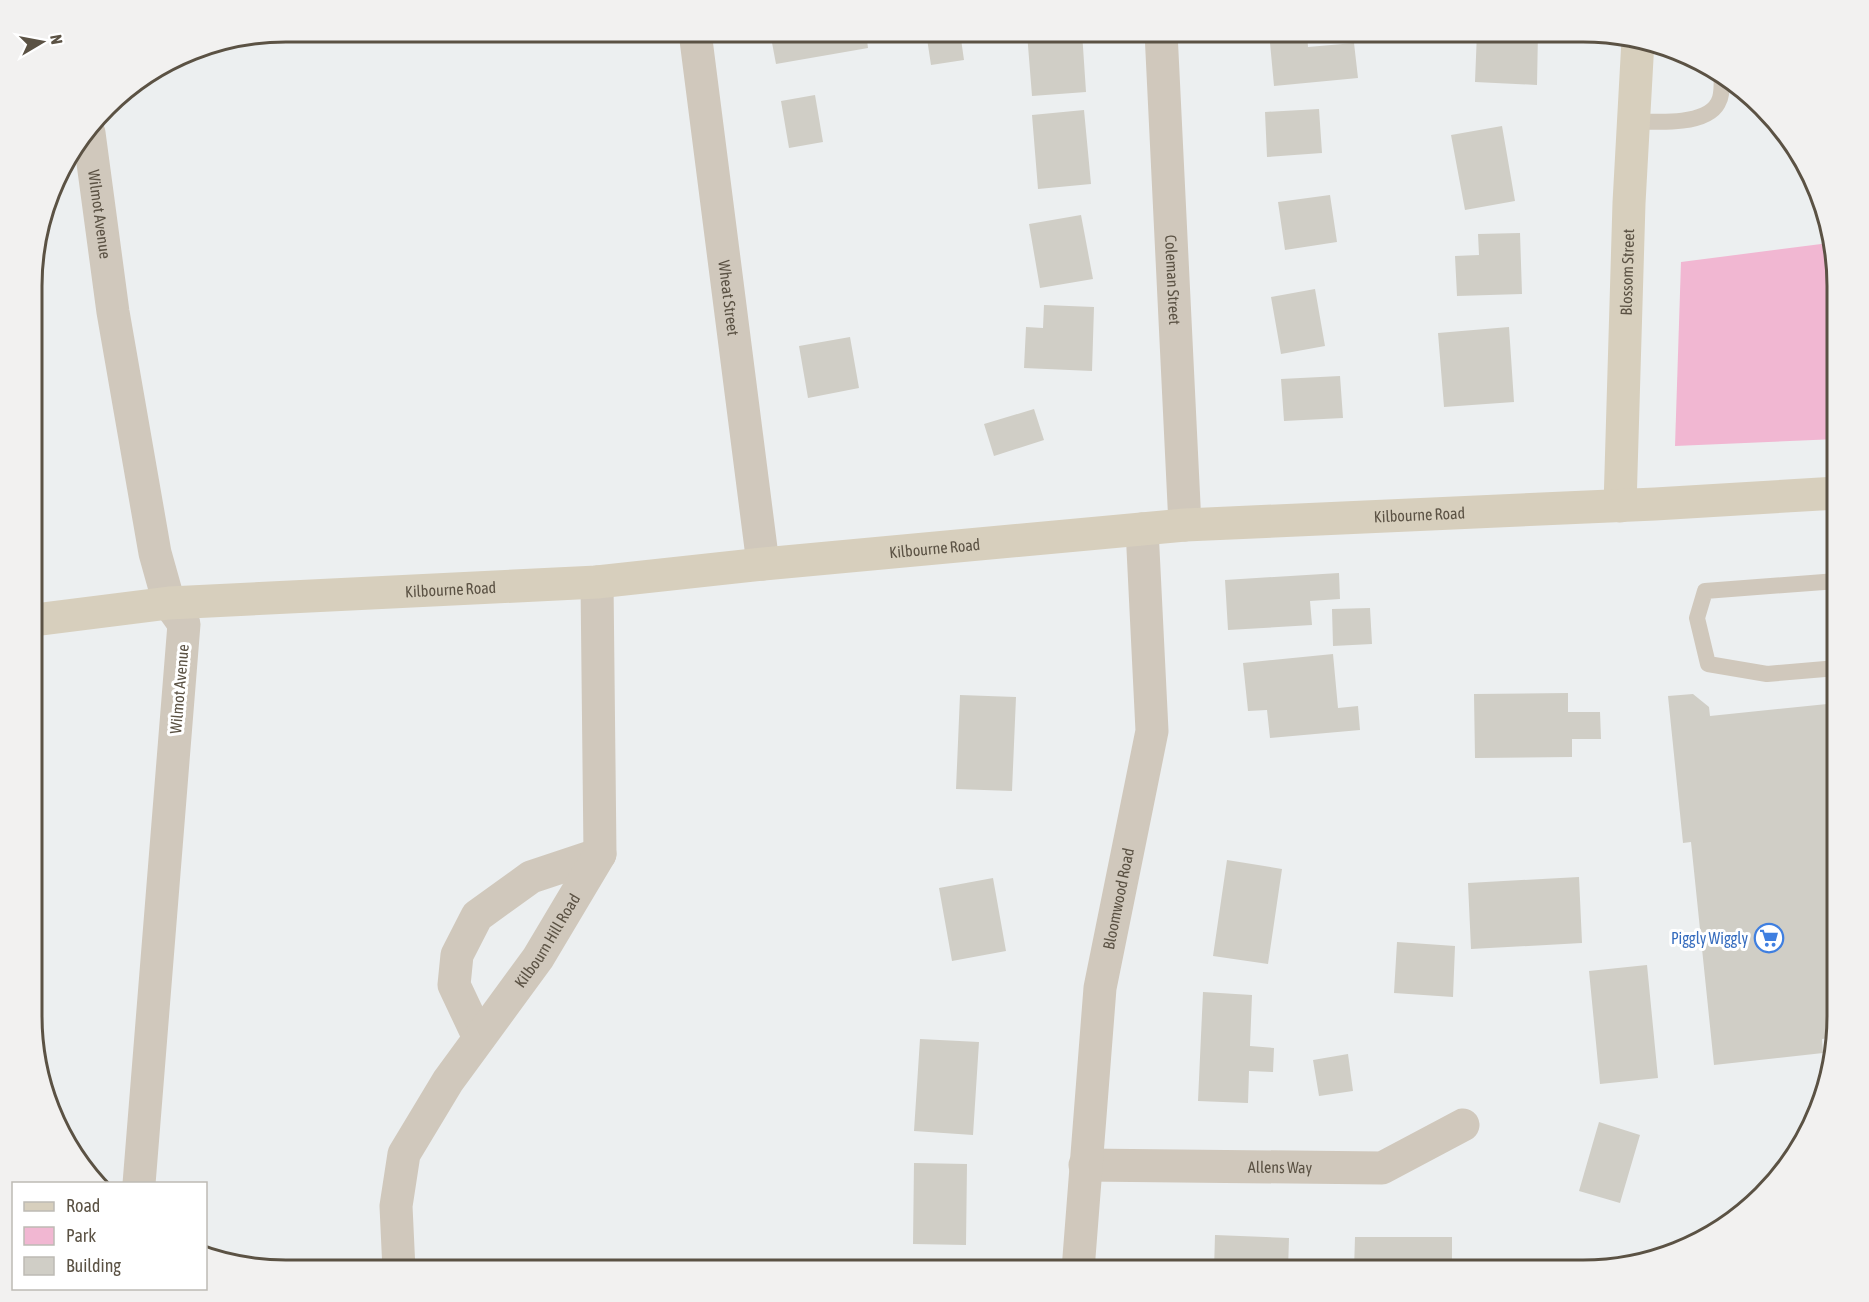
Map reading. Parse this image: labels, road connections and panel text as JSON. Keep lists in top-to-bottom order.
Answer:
{
  "streets": {
    "street": [
      "Wilmot Avenue",
      "Blossom Street",
      "Coleman Street",
      "Wheat Street",
      "Kilbourne Road",
      "Bloomwood Road",
      "Kilbourn Hill Road",
      "Allens Way"
    ]
  },
  "crossings": [
    ["Wilmot Avenue", "Kilbourne Road"],
    ["Blossom Street", "Kilbourne Road"],
    ["Coleman Street", "Kilbourne Road"],
    ["Wheat Street", "Kilbourne Road"],
    ["Kilbourne Road", "Bloomwood Road"],
    ["Bloomwood Road", "Allens Way"]
  ],
  "places": {
    "supermarket": ["Piggly Wiggly"]
  },
  "legend": ["Road", "Park", "Building"],
  "north": "right"
}
